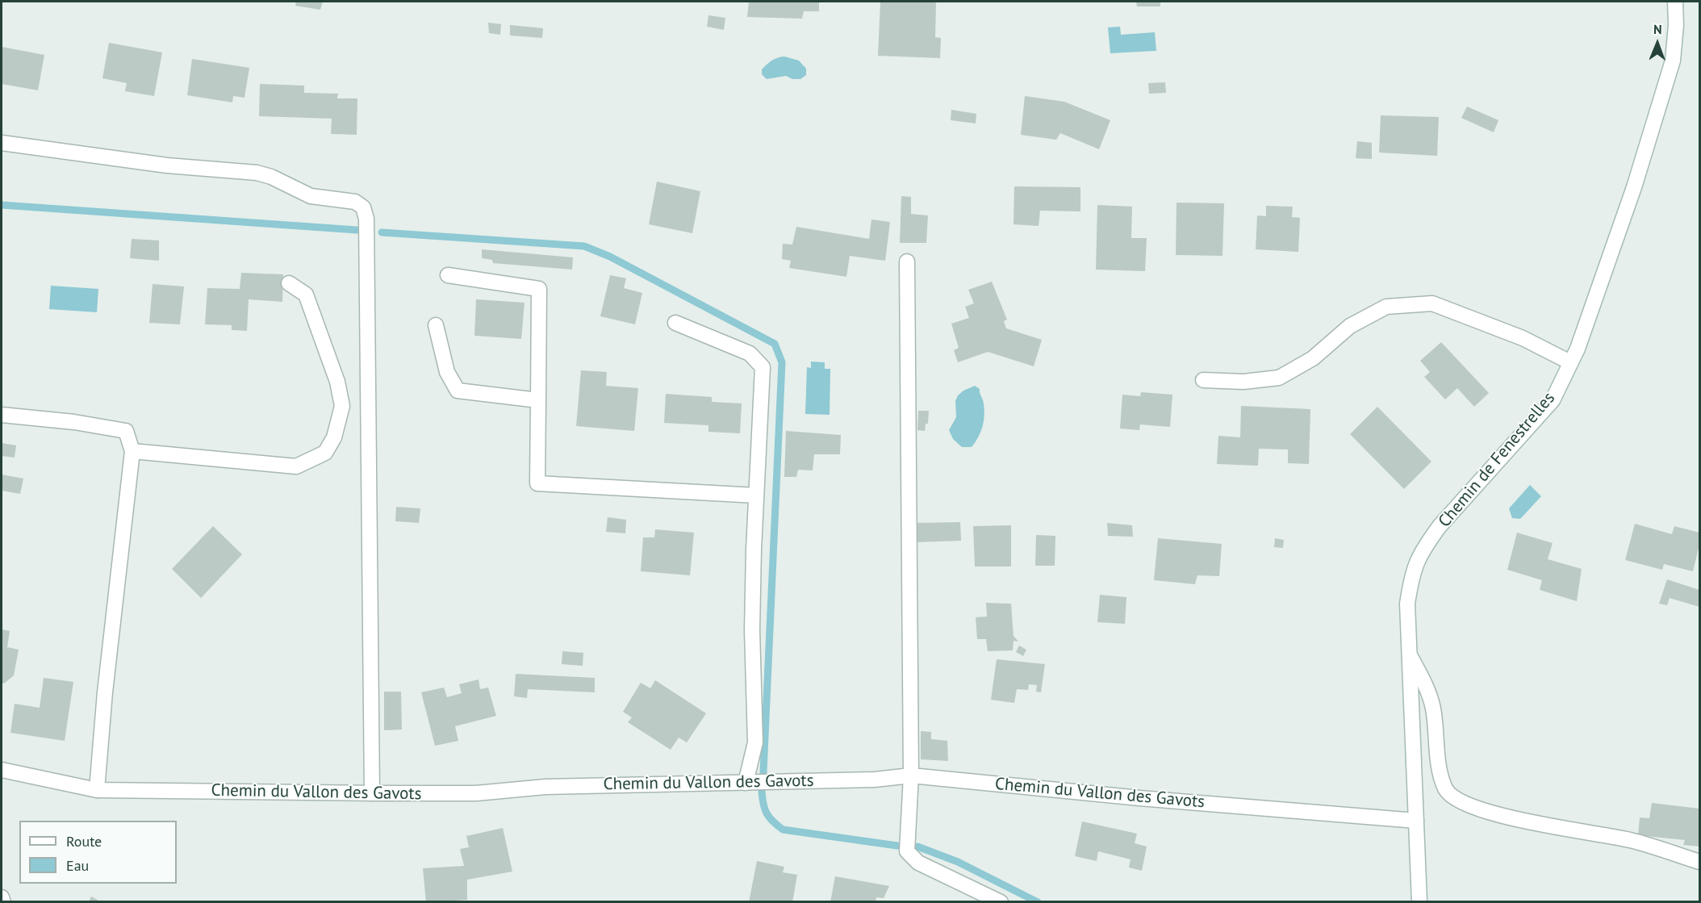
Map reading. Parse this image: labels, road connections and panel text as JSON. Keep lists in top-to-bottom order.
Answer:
{
  "streets": {
    "street": ["Chemin de Fenestrelles", "Chemin du Vallon des Gavots"]
  },
  "crossings": [
    ["Chemin de Fenestrelles", "Chemin du Vallon des Gavots"]
  ],
  "legend": ["Route", "Eau"],
  "north": "top"
}
